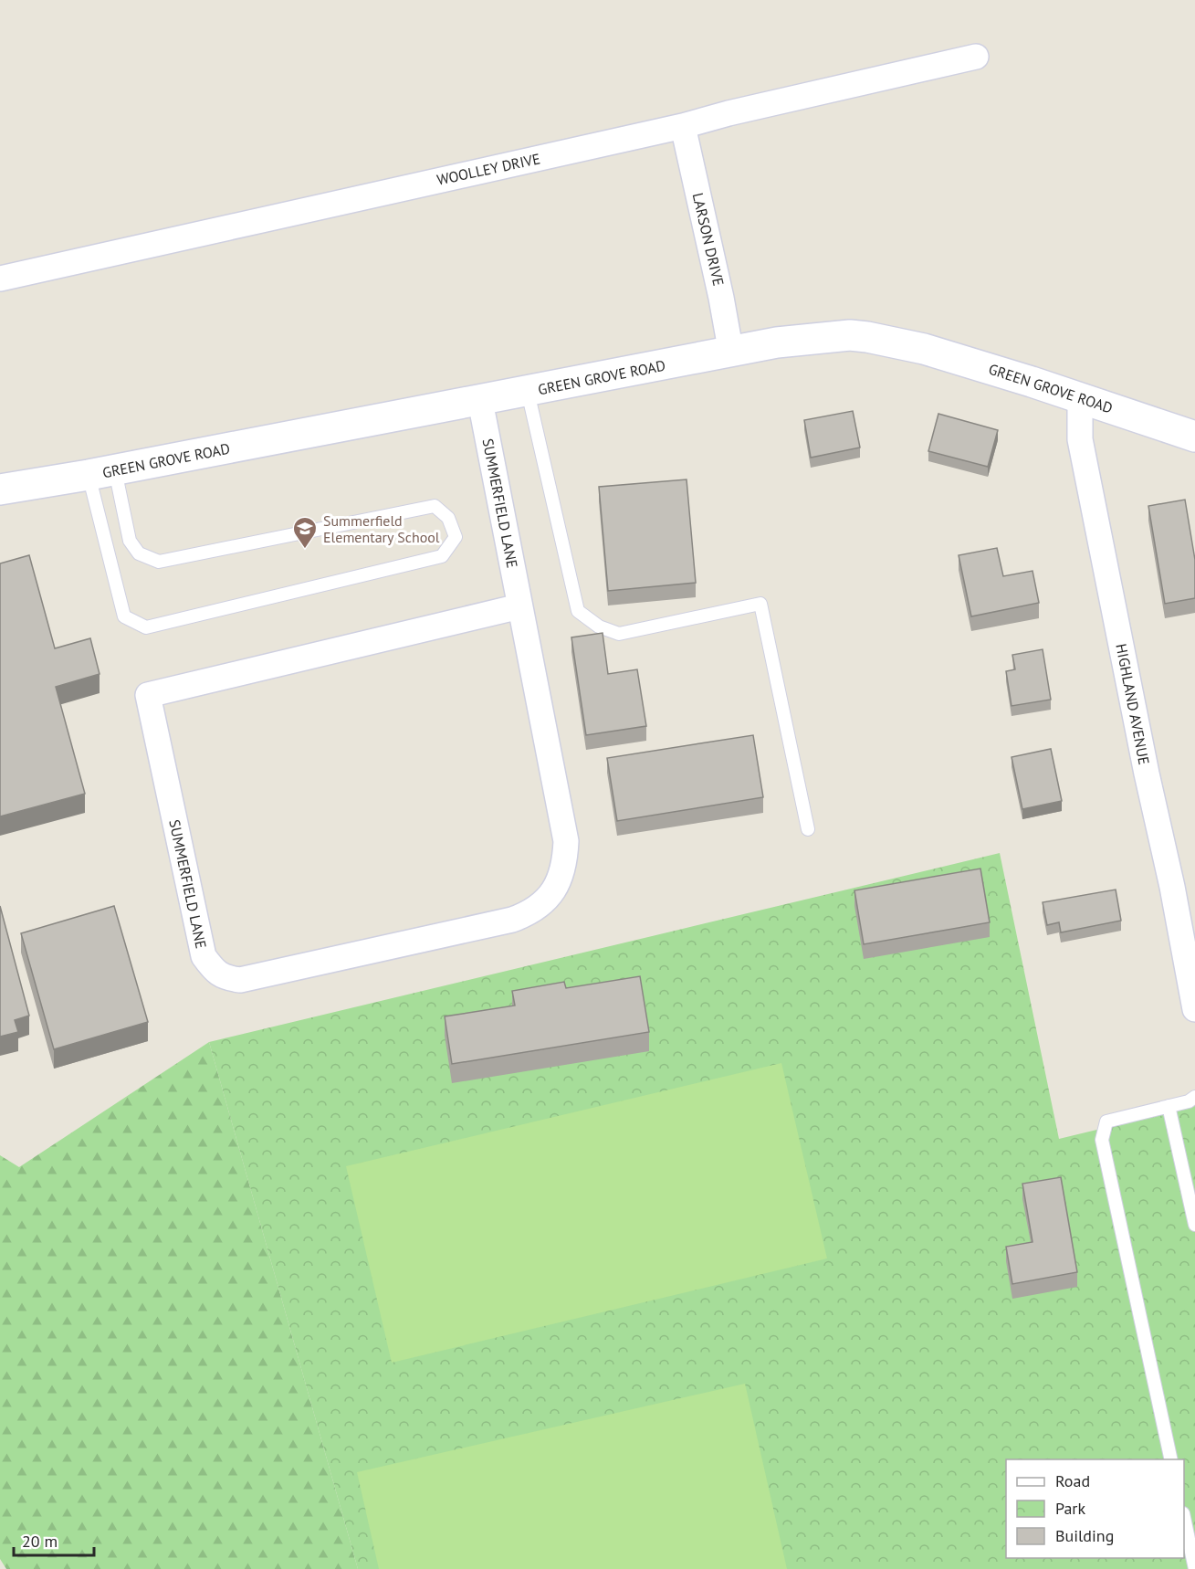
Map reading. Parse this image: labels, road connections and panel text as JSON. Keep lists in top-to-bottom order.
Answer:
{
  "streets": {
    "street": [
      "WOOLLEY DRIVE",
      "LARSON DRIVE",
      "GREEN GROVE ROAD",
      "SUMMERFIELD LANE",
      "HIGHLAND AVENUE"
    ]
  },
  "crossings": [
    ["WOOLLEY DRIVE", "LARSON DRIVE"],
    ["LARSON DRIVE", "GREEN GROVE ROAD"],
    ["GREEN GROVE ROAD", "SUMMERFIELD LANE"],
    ["GREEN GROVE ROAD", "HIGHLAND AVENUE"]
  ],
  "places": {
    "school or university": ["Summerfield Elementary School"]
  },
  "legend": ["Road", "Park", "Building"],
  "scale_bar": "20 m"
}
